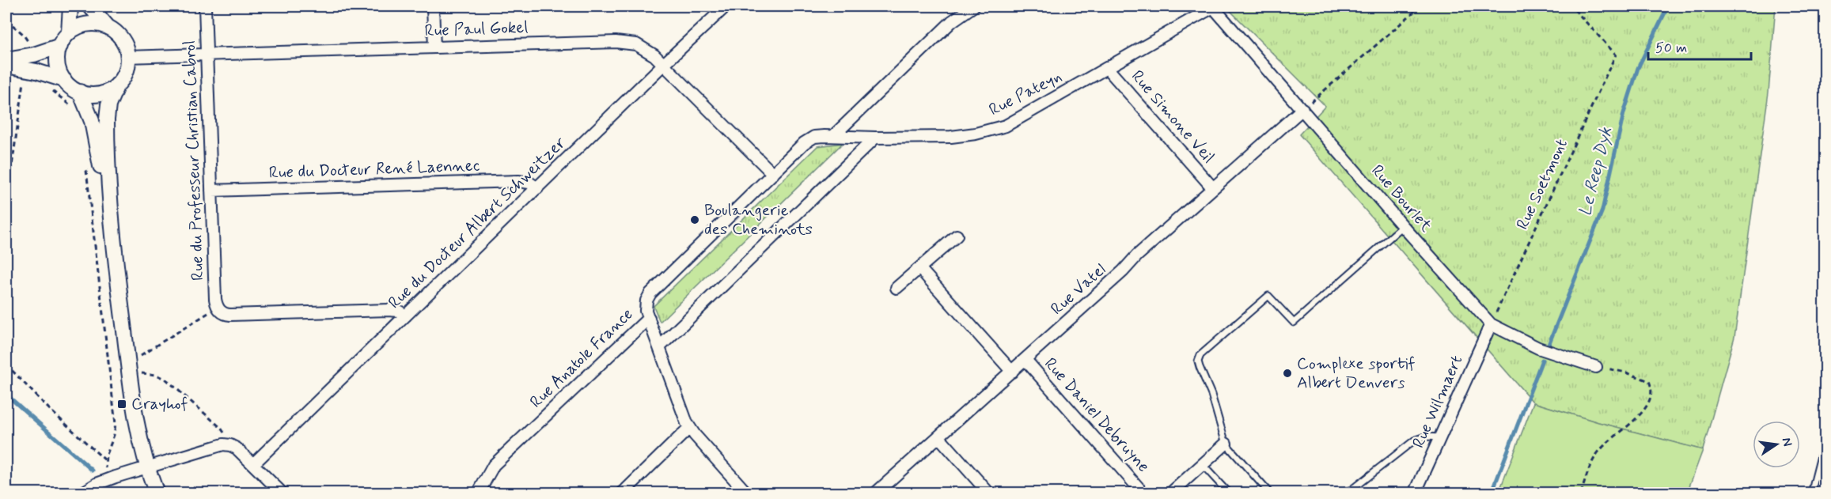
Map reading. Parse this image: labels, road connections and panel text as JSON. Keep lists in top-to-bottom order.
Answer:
{
  "streets": {
    "street": [
      "Rue Paul Gokel",
      "Rue Pateyn",
      "Rue Simone Veil",
      "Rue du Professeur Christian Cabrol",
      "Rue du Docteur René Laennec",
      "Rue Bourlet",
      "Rue du Docteur Albert Schweitzer",
      "Rue Vatel",
      "Rue Anatole France",
      "Rue Wilmaert",
      "Rue Daniel Debruyne"
    ],
    "path": ["Rue Soetmont"]
  },
  "crossings": [
    ["Rue Paul Gokel", "Rue du Professeur Christian Cabrol"],
    ["Rue Paul Gokel", "Rue du Docteur Albert Schweitzer"],
    ["Rue Paul Gokel", "Rue Anatole France"],
    ["Rue Pateyn", "Rue Simone Veil"],
    ["Rue Pateyn", "Rue Bourlet"],
    ["Rue Pateyn", "Rue Anatole France"],
    ["Rue Simone Veil", "Rue Vatel"],
    ["Rue du Professeur Christian Cabrol", "Rue du Docteur René Laennec"],
    ["Rue du Docteur René Laennec", "Rue du Docteur Albert Schweitzer"],
    ["Rue Soetmont", "Rue Bourlet"],
    ["Rue Soetmont", "Rue Wilmaert"],
    ["Rue Bourlet", "Rue Vatel"],
    ["Rue Bourlet", "Rue Wilmaert"],
    ["Rue Vatel", "Rue Daniel Debruyne"]
  ],
  "water": ["Le Reep Dyk"],
  "places": {
    "other": ["Boulangerie des Cheminots", "Complexe sportif Albert Denvers"],
    "transit": ["Crayhof"]
  },
  "scale_bar": "50 m",
  "north": "right"
}
